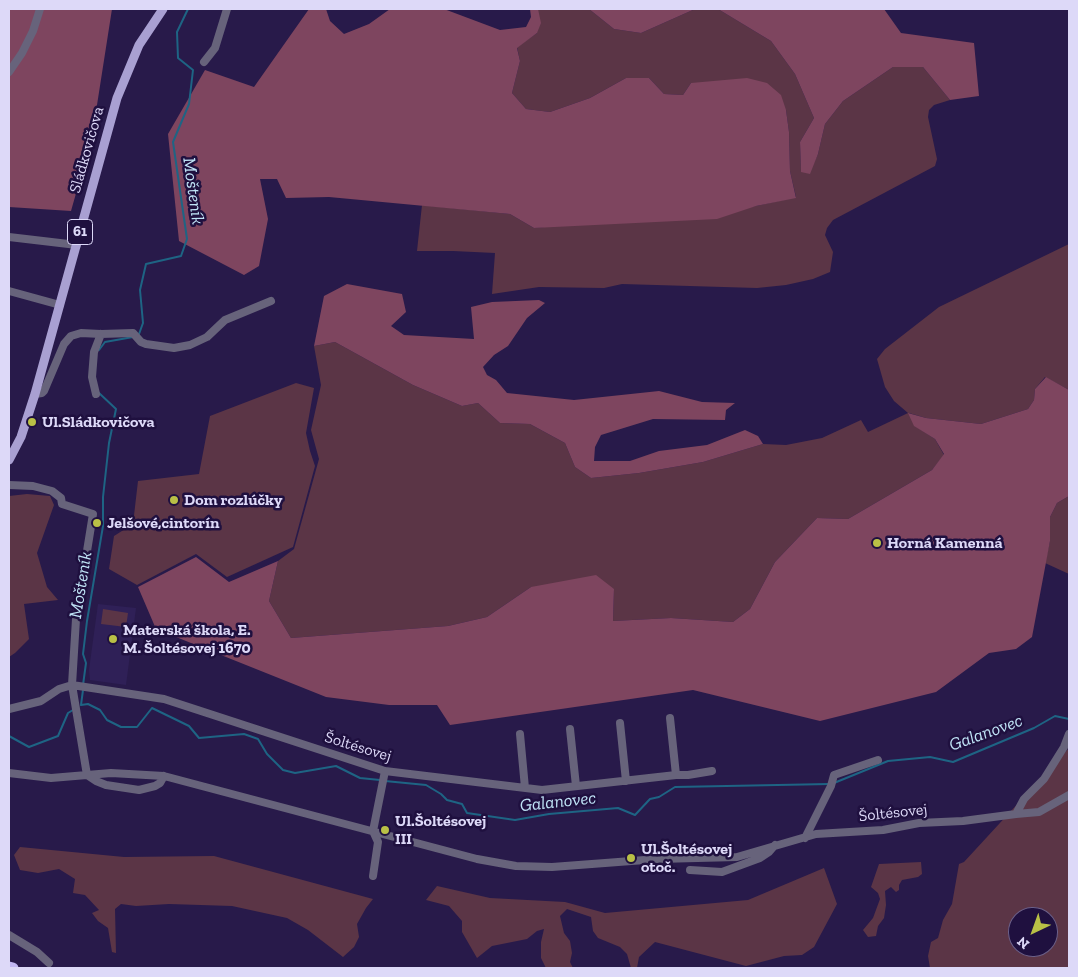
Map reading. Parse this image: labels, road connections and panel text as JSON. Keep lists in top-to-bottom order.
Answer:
{
  "streets": {
    "main road": ["Sládkovičova", "61"],
    "street": ["Šoltésovej"]
  },
  "water": ["Mošteník", "Galanovec"],
  "places": [
    "Ul.Sládkovičova",
    "Dom rozlúčky",
    "Jelšové,cintorín",
    "Horná Kamenná",
    "Materská škola, E. M. Šoltésovej 1670",
    "Ul.Šoltésovej III",
    "Ul.Šoltésovej otoč."
  ],
  "north": "bottom left"
}
